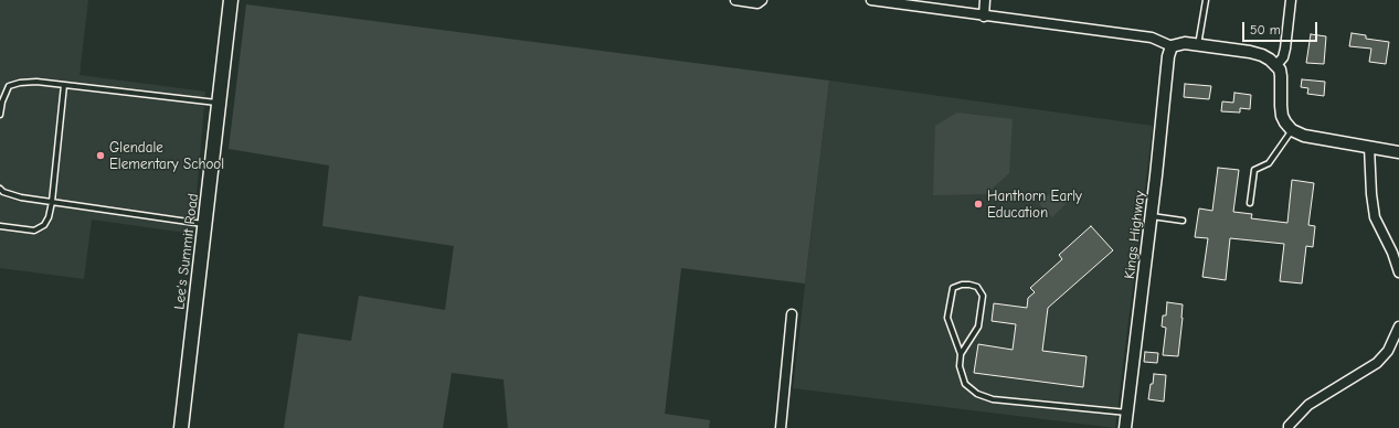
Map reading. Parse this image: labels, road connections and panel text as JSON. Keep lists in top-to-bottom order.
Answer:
{
  "streets": {
    "main road": ["Lee's Summit Road"],
    "street": ["Kings Highway"]
  },
  "places": ["Glendale Elementary School", "Hanthorn Early Education"],
  "scale_bar": "50 m"
}
